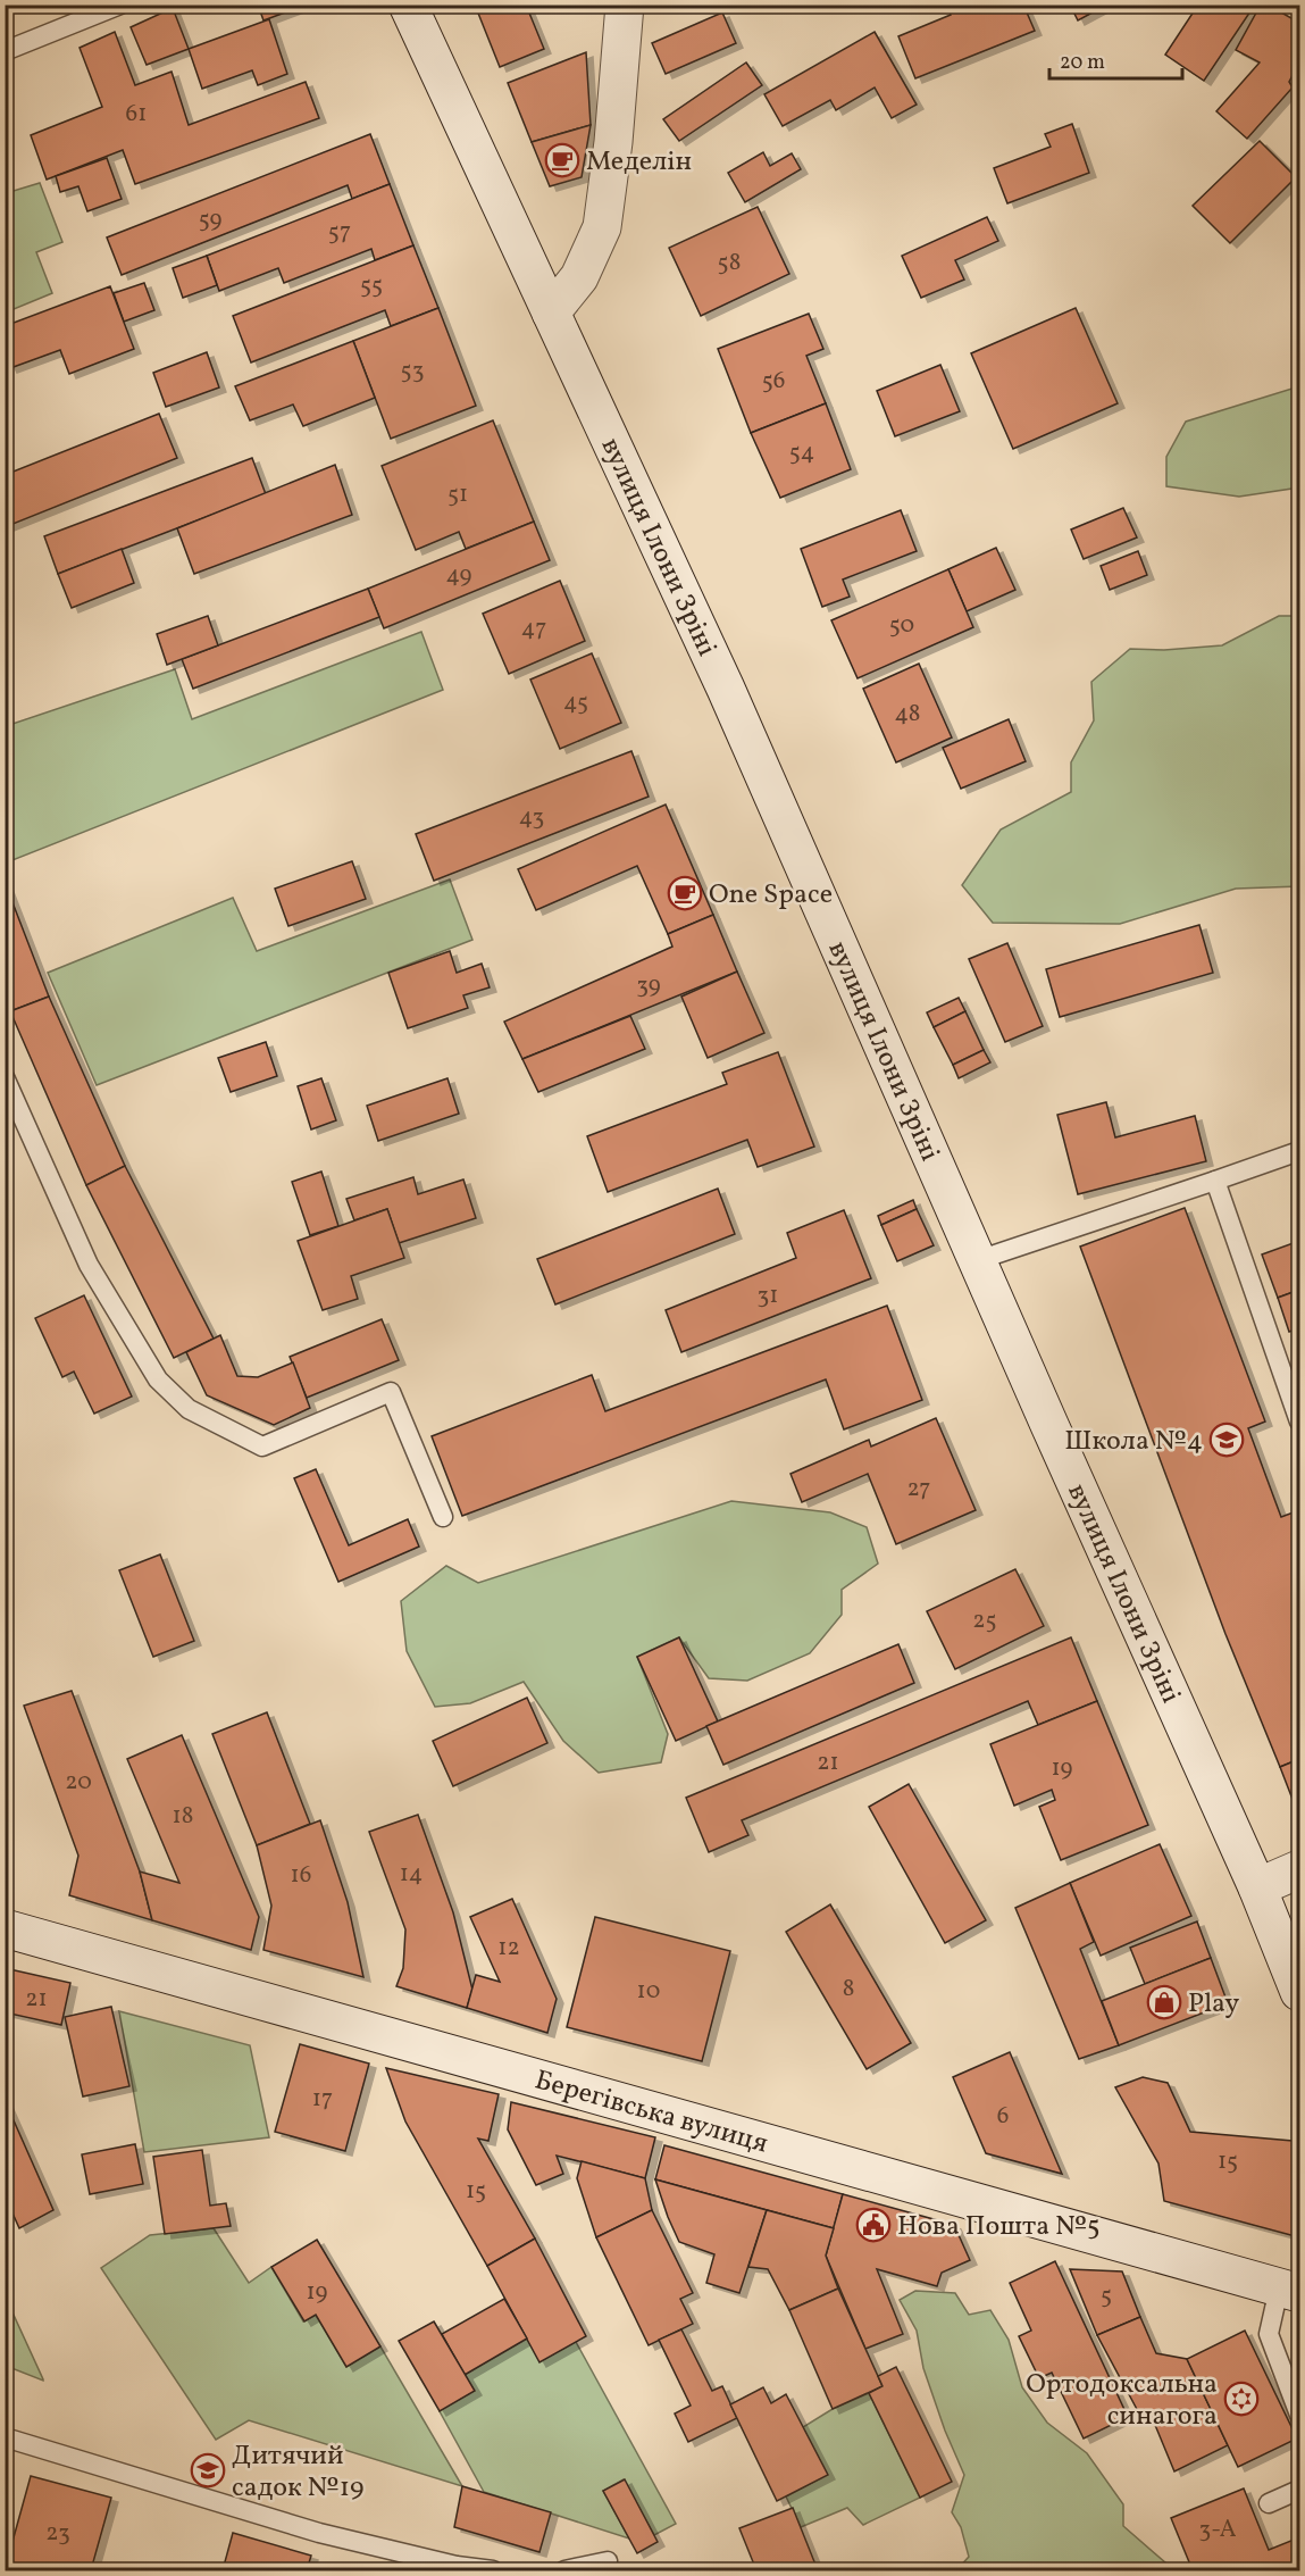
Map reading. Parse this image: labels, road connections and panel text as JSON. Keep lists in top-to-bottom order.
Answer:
{
  "streets": {
    "main road": ["вулиця Ілони Зріні", "Берегівська вулиця"]
  },
  "places": {
    "cafe": ["Меделін", "One Space"],
    "school or university": ["Школа №4", "Дитячий садок №19"],
    "shop": ["Play"],
    "public building": ["Нова Пошта №5"],
    "synagogue": ["Ортодоксальна синагога"]
  },
  "house_numbers": [
    "61",
    "59",
    "57",
    "58",
    "55",
    "53",
    "56",
    "54",
    "51",
    "49",
    "50",
    "47",
    "45",
    "48",
    "43",
    "39",
    "31",
    "27",
    "25",
    "21",
    "19",
    "20",
    "18",
    "14",
    "16",
    "12",
    "8",
    "10",
    "21",
    "17",
    "6",
    "15",
    "15",
    "19",
    "5",
    "3-А",
    "23"
  ],
  "scale_bar": "20 m"
}
